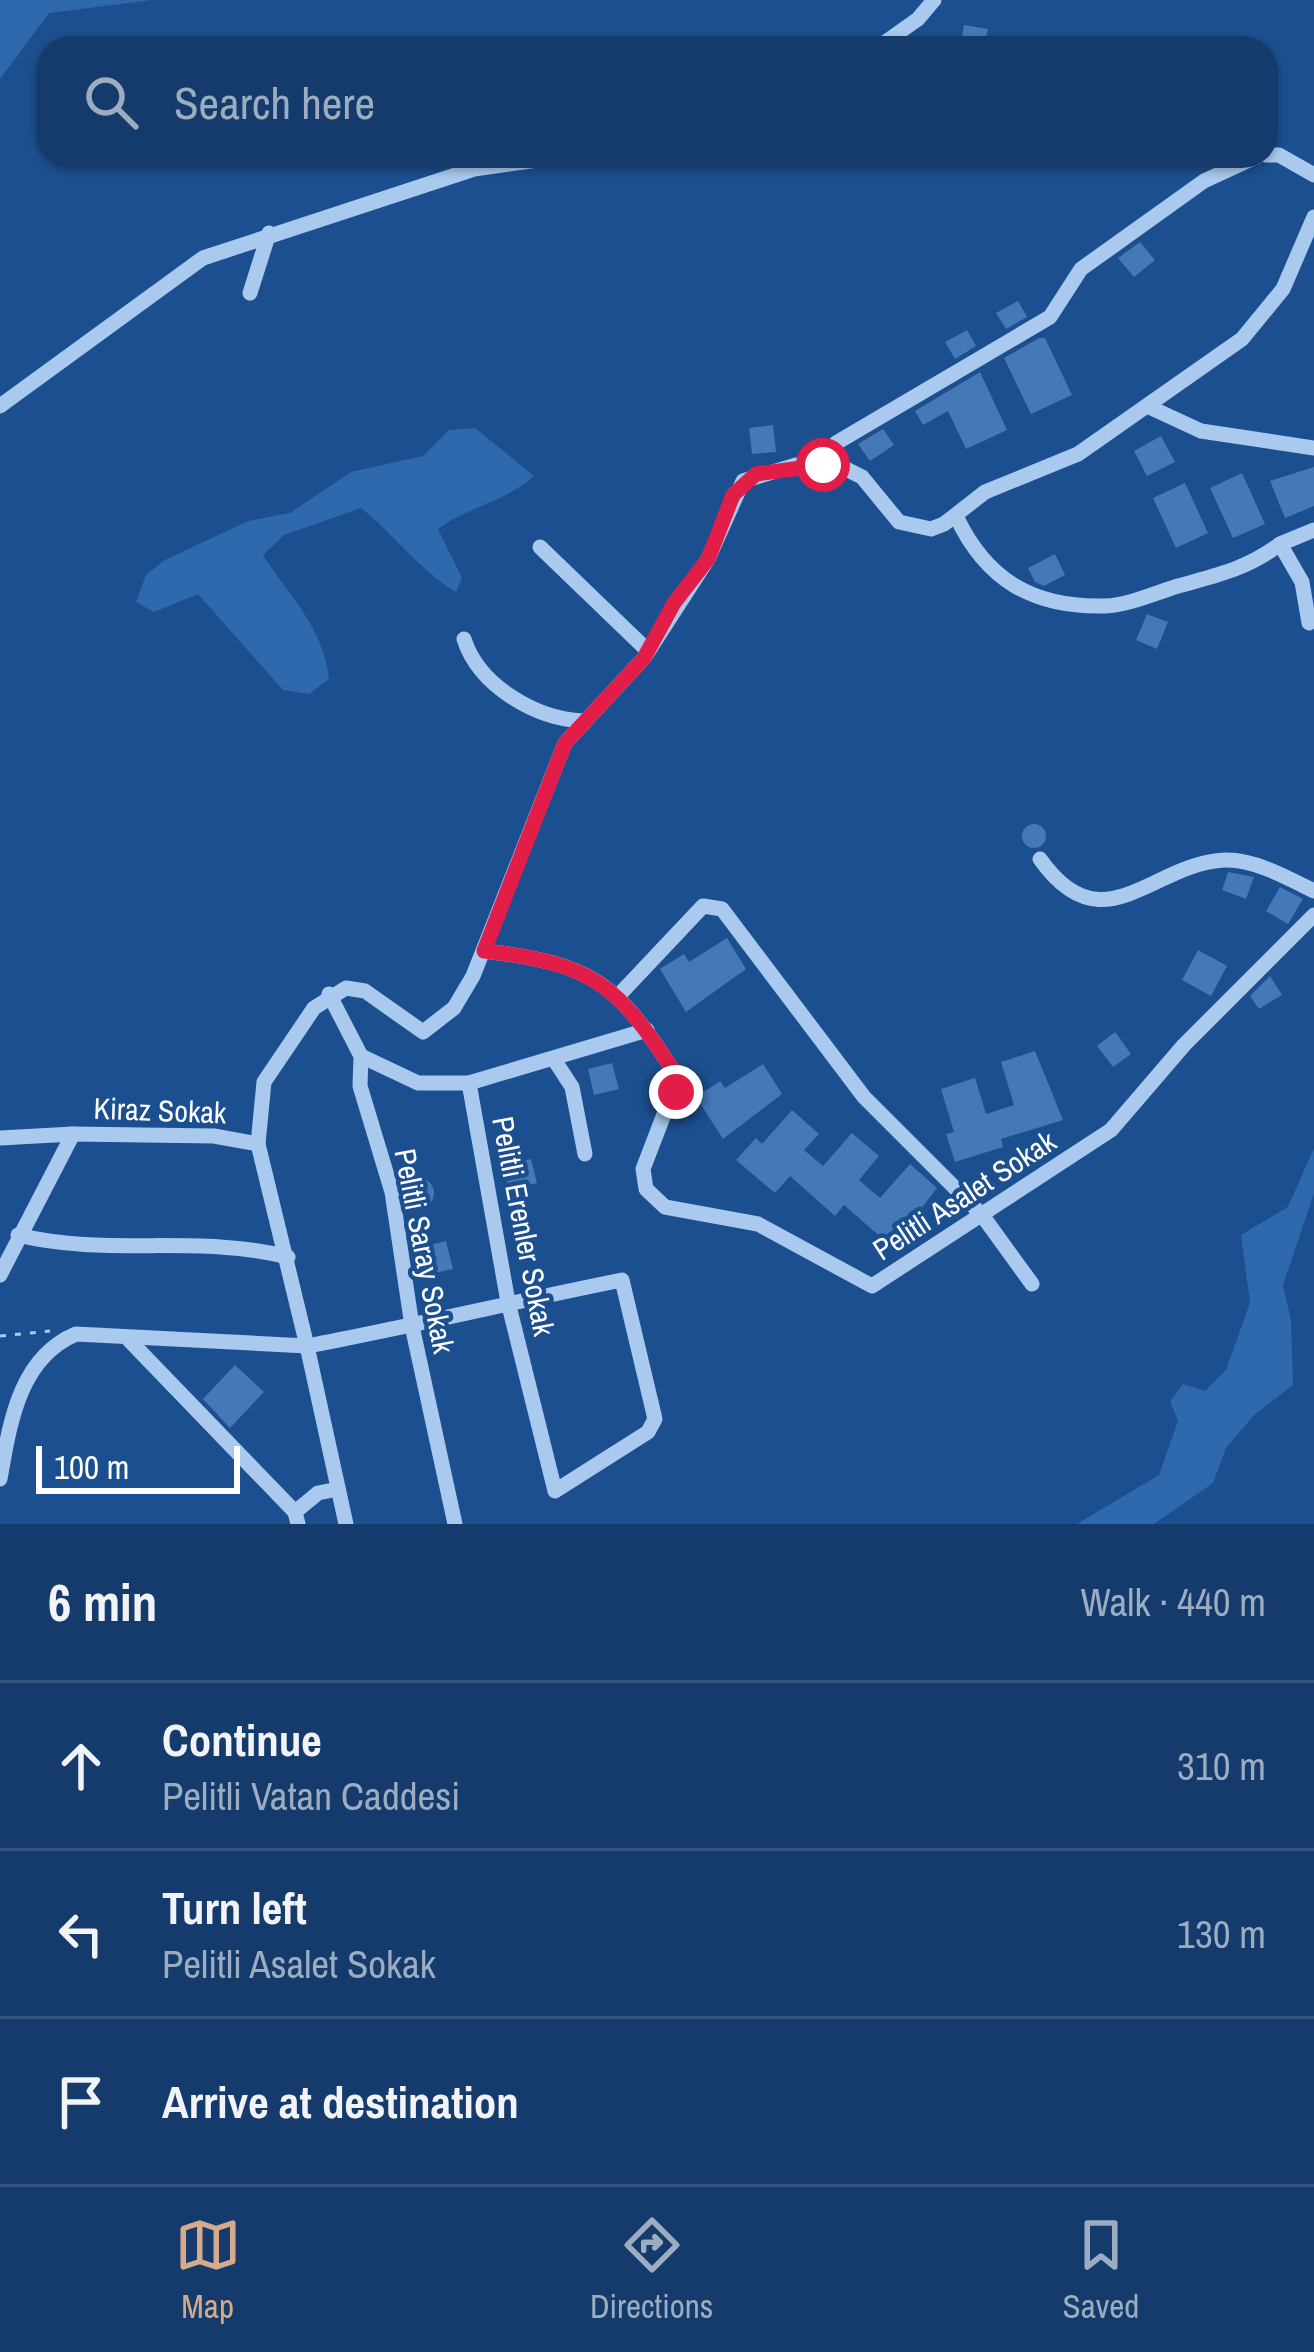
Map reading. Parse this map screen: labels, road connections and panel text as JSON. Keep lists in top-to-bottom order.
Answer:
{
  "streets": {
    "street": [
      "Kiraz Sokak",
      "Pelitli Asalet Sokak",
      "Pelitli Erenler Sokak",
      "Pelitli Saray Sokak"
    ]
  },
  "crossings": [
    ["Pelitli Asalet Sokak", "Pelitli Erenler Sokak"]
  ],
  "scale_bar": "100 m",
  "page": {
    "search": "Search here",
    "scale": "100 m",
    "heading": ["6 min", "Walk · 440 m"],
    "list": [
      ["Continue", "Pelitli Vatan Caddesi", "310 m"],
      ["Turn left", "Pelitli Asalet Sokak", "130 m"],
      "Arrive at destination"
    ],
    "nav": ["Map", "Directions", "Saved"]
  }
}
